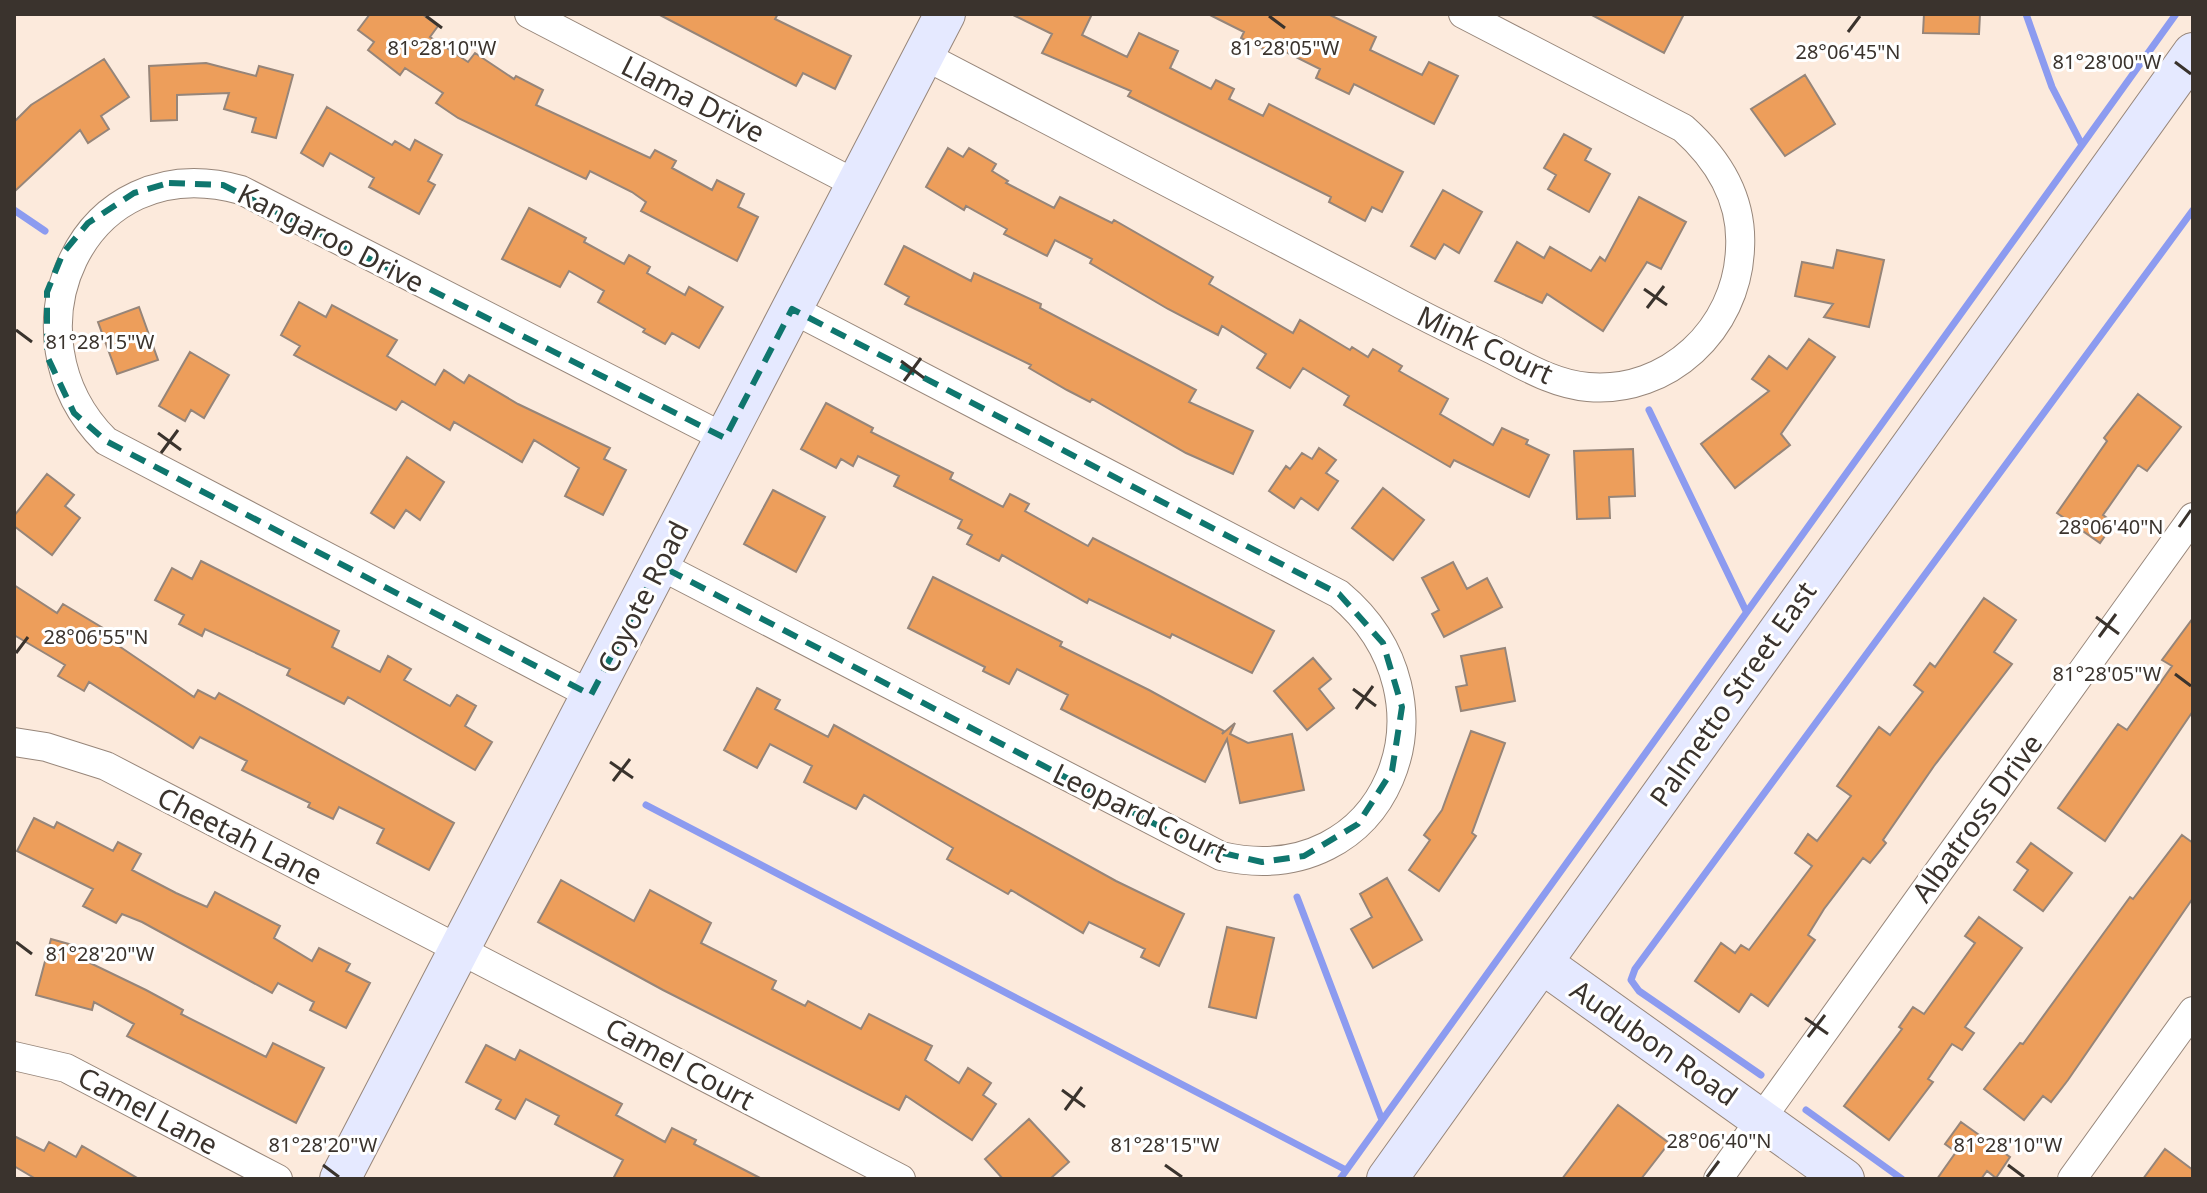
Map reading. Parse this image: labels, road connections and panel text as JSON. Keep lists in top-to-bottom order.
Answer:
{
  "streets": {
    "street": [
      "Llama Drive",
      "Kangaroo Drive",
      "Mink Court",
      "Coyote Road",
      "Palmetto Street East",
      "Leopard Court",
      "Albatross Drive",
      "Cheetah Lane",
      "Audubon Road",
      "Camel Court",
      "Camel Lane"
    ]
  },
  "crossings": [
    ["Llama Drive", "Coyote Road"],
    ["Kangaroo Drive", "Coyote Road"],
    ["Mink Court", "Coyote Road"],
    ["Coyote Road", "Leopard Court"],
    ["Coyote Road", "Cheetah Lane"],
    ["Coyote Road", "Camel Court"],
    ["Palmetto Street East", "Audubon Road"],
    ["Albatross Drive", "Audubon Road"],
    ["Cheetah Lane", "Camel Court"]
  ],
  "coordinates": [
    "81°28'10\"W",
    "81°28'05\"W",
    "28°06'45\"N",
    "81°28'00\"W",
    "81°28'15\"W",
    "28°06'40\"N",
    "28°06'55\"N",
    "81°28'20\"W"
  ]
}
